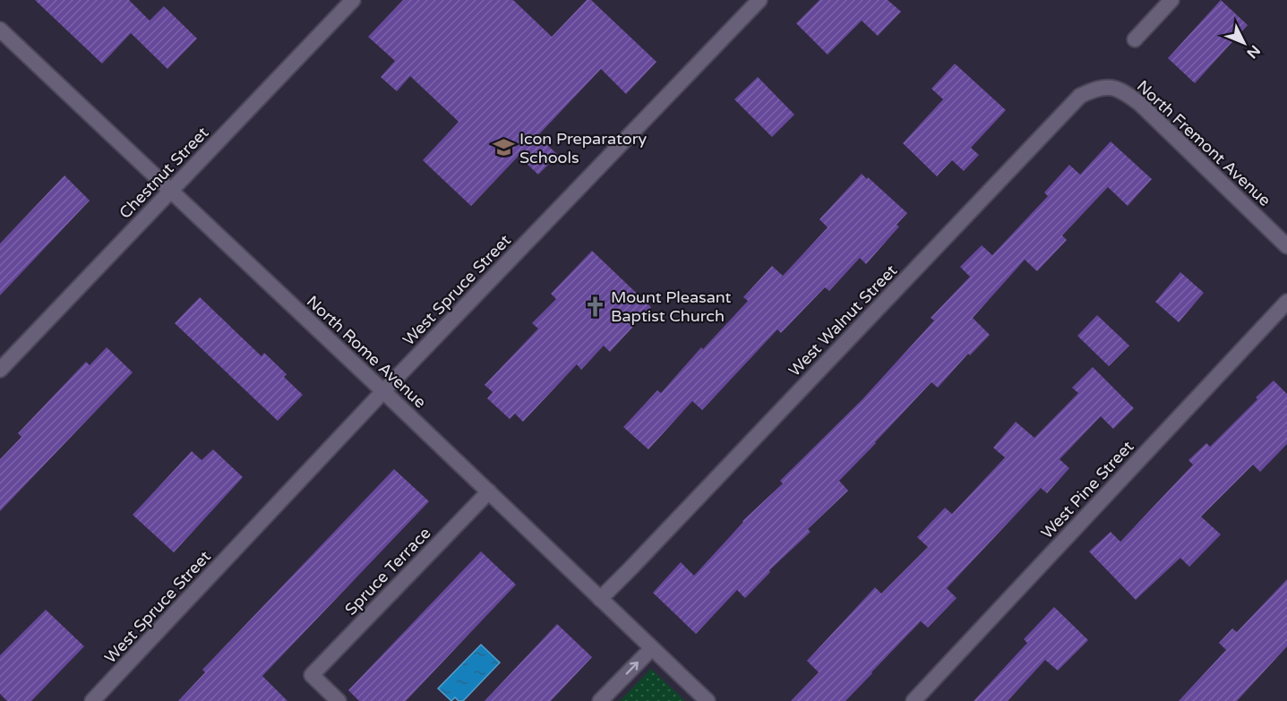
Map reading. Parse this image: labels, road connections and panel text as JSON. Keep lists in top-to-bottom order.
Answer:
{
  "streets": {
    "street": [
      "North Fremont Avenue",
      "Chestnut Street",
      "West Spruce Street",
      "West Walnut Street",
      "North Rome Avenue",
      "West Pine Street",
      "Spruce Terrace"
    ]
  },
  "crossings": [
    ["North Fremont Avenue", "West Walnut Street"],
    ["Chestnut Street", "North Rome Avenue"],
    ["West Spruce Street", "North Rome Avenue"],
    ["West Walnut Street", "North Rome Avenue"],
    ["North Rome Avenue", "Spruce Terrace"]
  ],
  "places": {
    "school or university": ["Icon Preparatory Schools"],
    "church": ["Mount Pleasant Baptist Church"]
  },
  "north": "bottom right"
}
